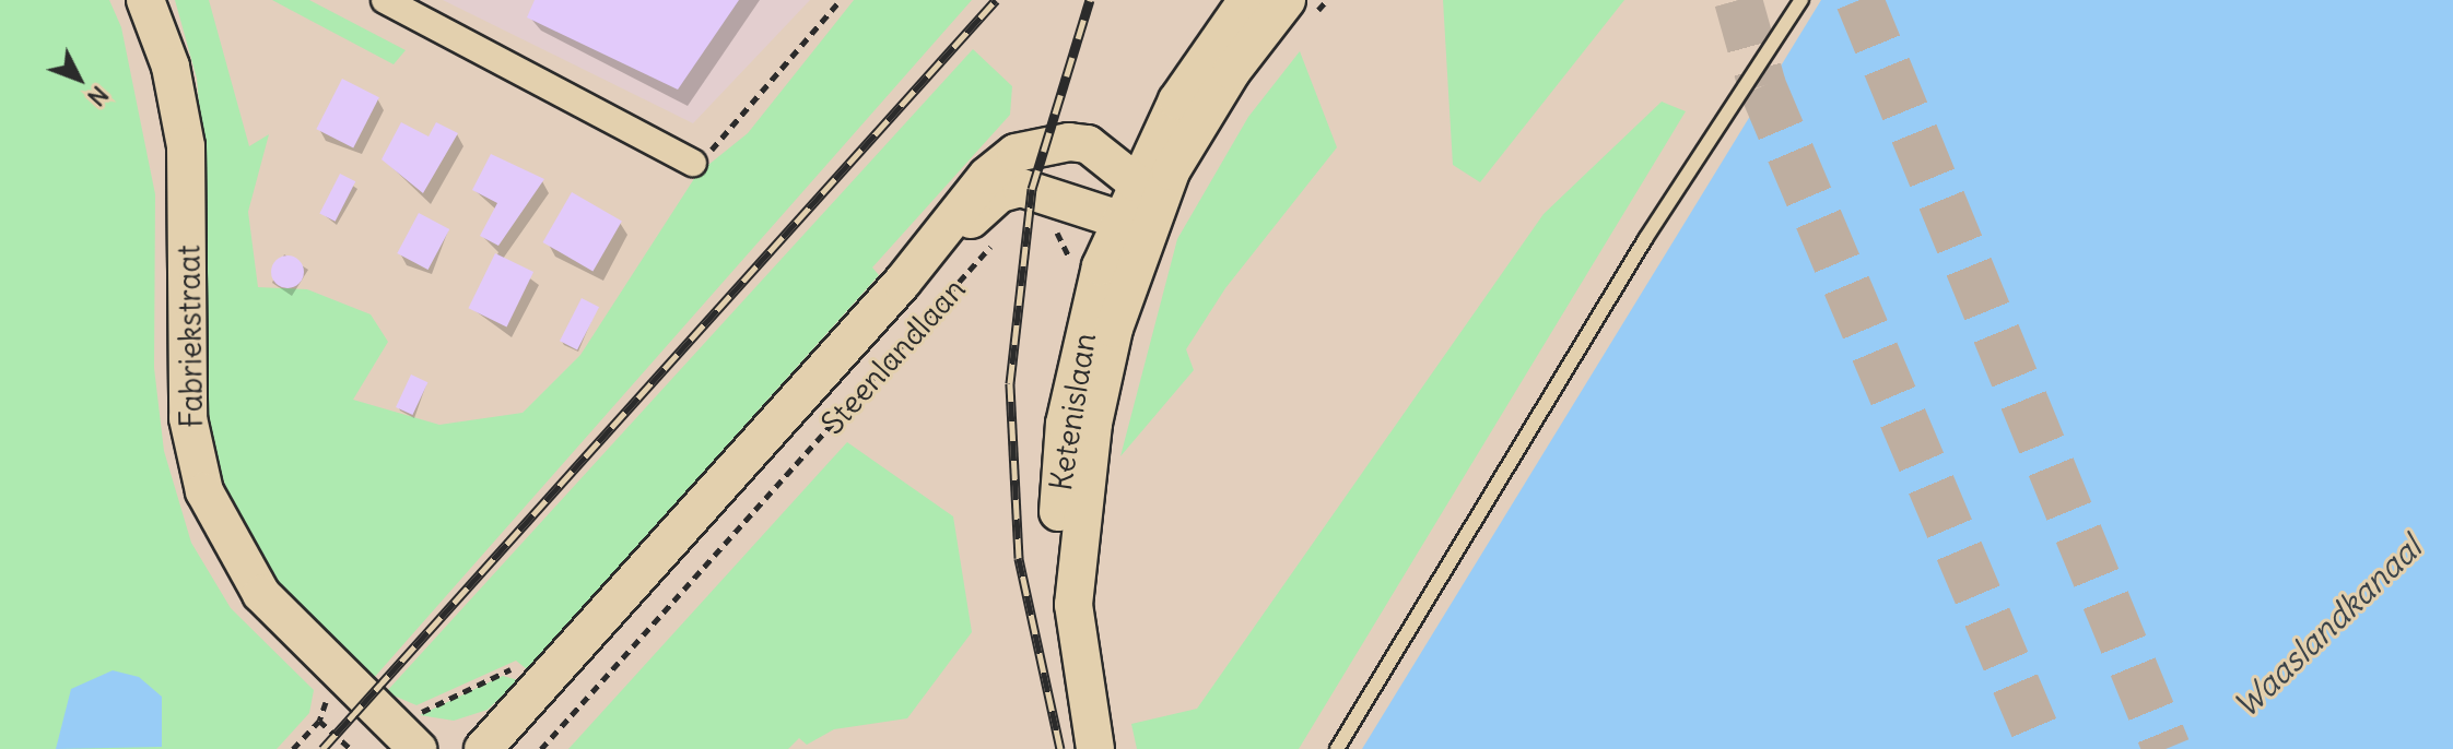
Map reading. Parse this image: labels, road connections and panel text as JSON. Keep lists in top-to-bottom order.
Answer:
{
  "streets": {
    "main road": ["Fabriekstraat", "Steenlandlaan", "Ketenislaan"]
  },
  "crossings": [
    ["Steenlandlaan", "Ketenislaan"]
  ],
  "water": ["Waaslandkanaal"],
  "north": "bottom right"
}
